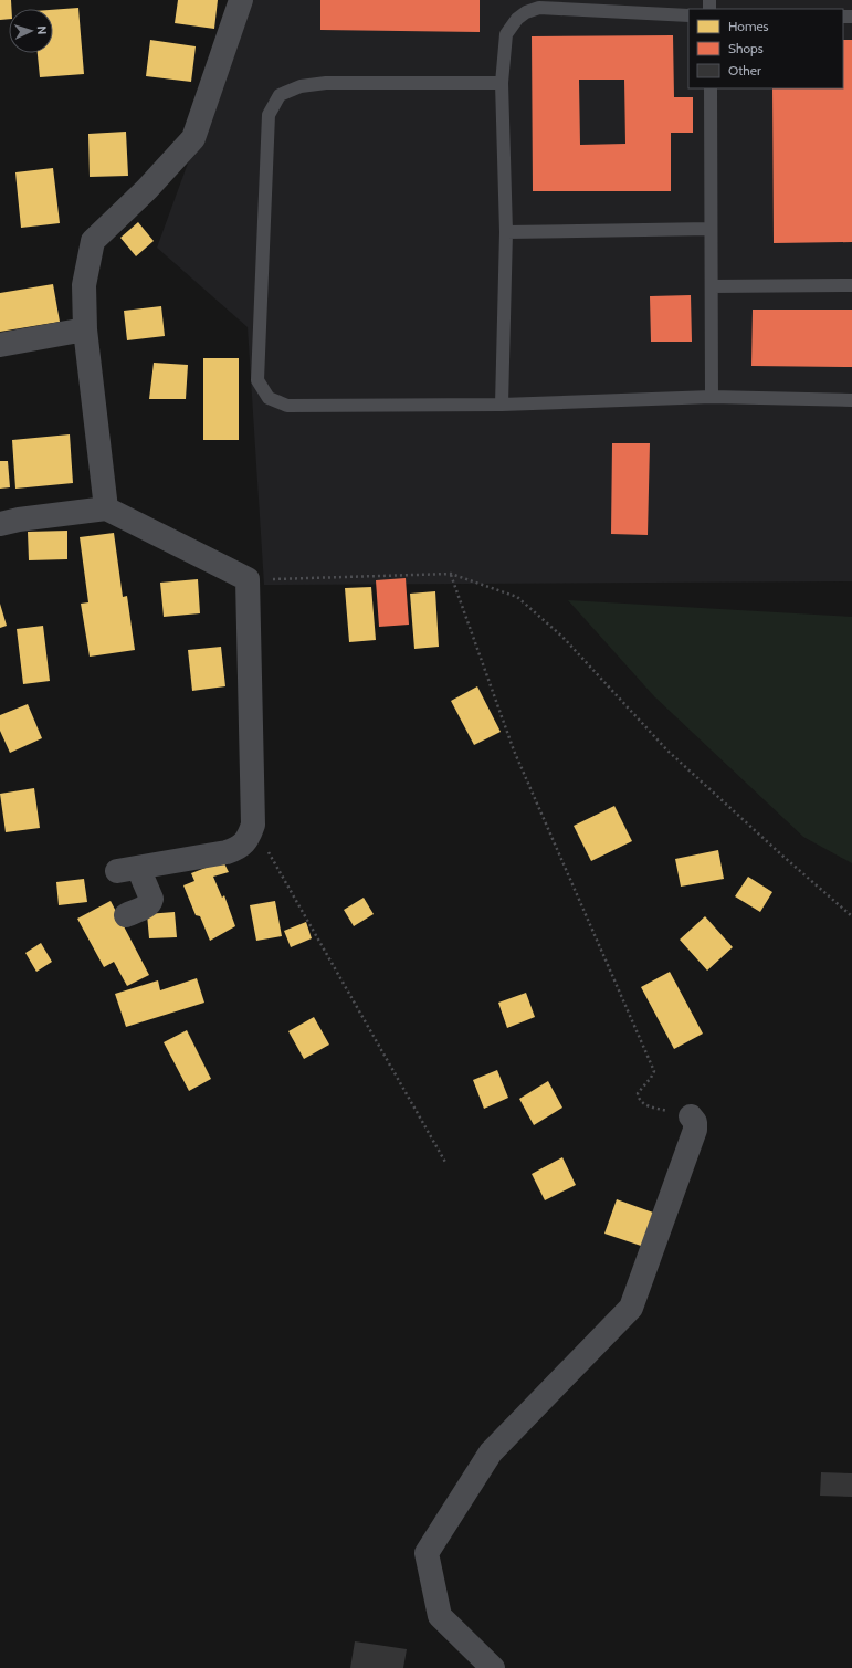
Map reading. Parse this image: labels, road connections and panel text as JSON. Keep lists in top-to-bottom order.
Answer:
{
  "legend": ["Homes", "Shops", "Other"],
  "north": "right"
}
